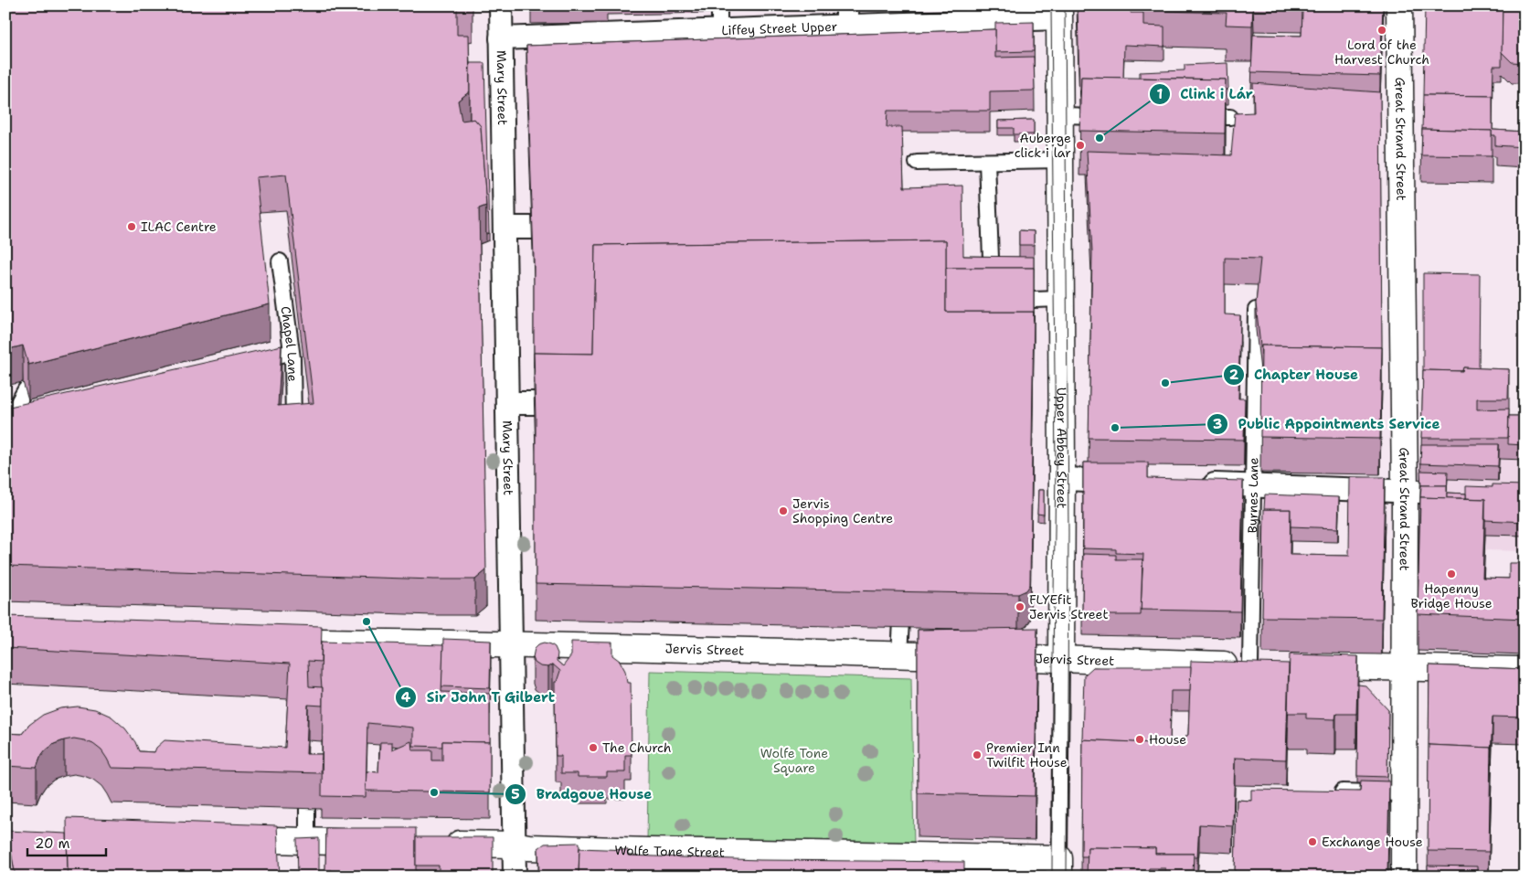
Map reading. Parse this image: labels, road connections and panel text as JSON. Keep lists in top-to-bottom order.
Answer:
{
  "streets": {
    "street": [
      "Liffey Street Upper",
      "Mary Street",
      "Great Strand Street",
      "Upper Abbey Street",
      "Jervis Street",
      "Wolfe Tone Street"
    ],
    "lane": ["Chapel Lane", "Byrnes Lane"]
  },
  "crossings": [
    ["Liffey Street Upper", "Mary Street"],
    ["Liffey Street Upper", "Upper Abbey Street"],
    ["Mary Street", "Jervis Street"],
    ["Mary Street", "Wolfe Tone Street"],
    ["Upper Abbey Street", "Jervis Street"],
    ["Upper Abbey Street", "Wolfe Tone Street"],
    ["Byrnes Lane", "Jervis Street"]
  ],
  "parks": ["Wolfe Tone Square"],
  "places": [
    "Lord of the Harvest Church",
    "Clink i Lár",
    "Auberge click i lar",
    "ILAC Centre",
    "Chapter House",
    "Public Appointments Service",
    "Jervis Shopping Centre",
    "Hapenny Bridge House",
    "FLYEfit Jervis Street",
    "Sir John T Gilbert",
    "House",
    "The Church",
    "Premier Inn Twilfit House",
    "Bradgoue House",
    "Exchange House"
  ],
  "scale_bar": "20 m"
}
